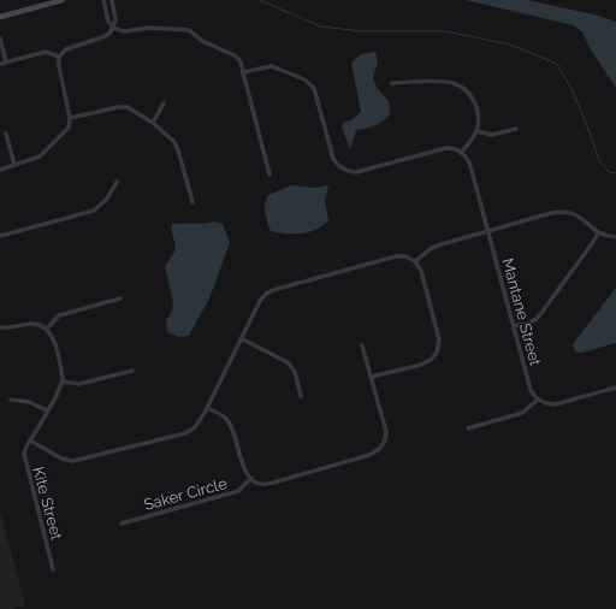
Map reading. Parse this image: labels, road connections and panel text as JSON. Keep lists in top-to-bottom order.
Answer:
{
  "streets": {
    "street": ["Mantane Street", "Saker Circle", "Kite Street"]
  }
}
